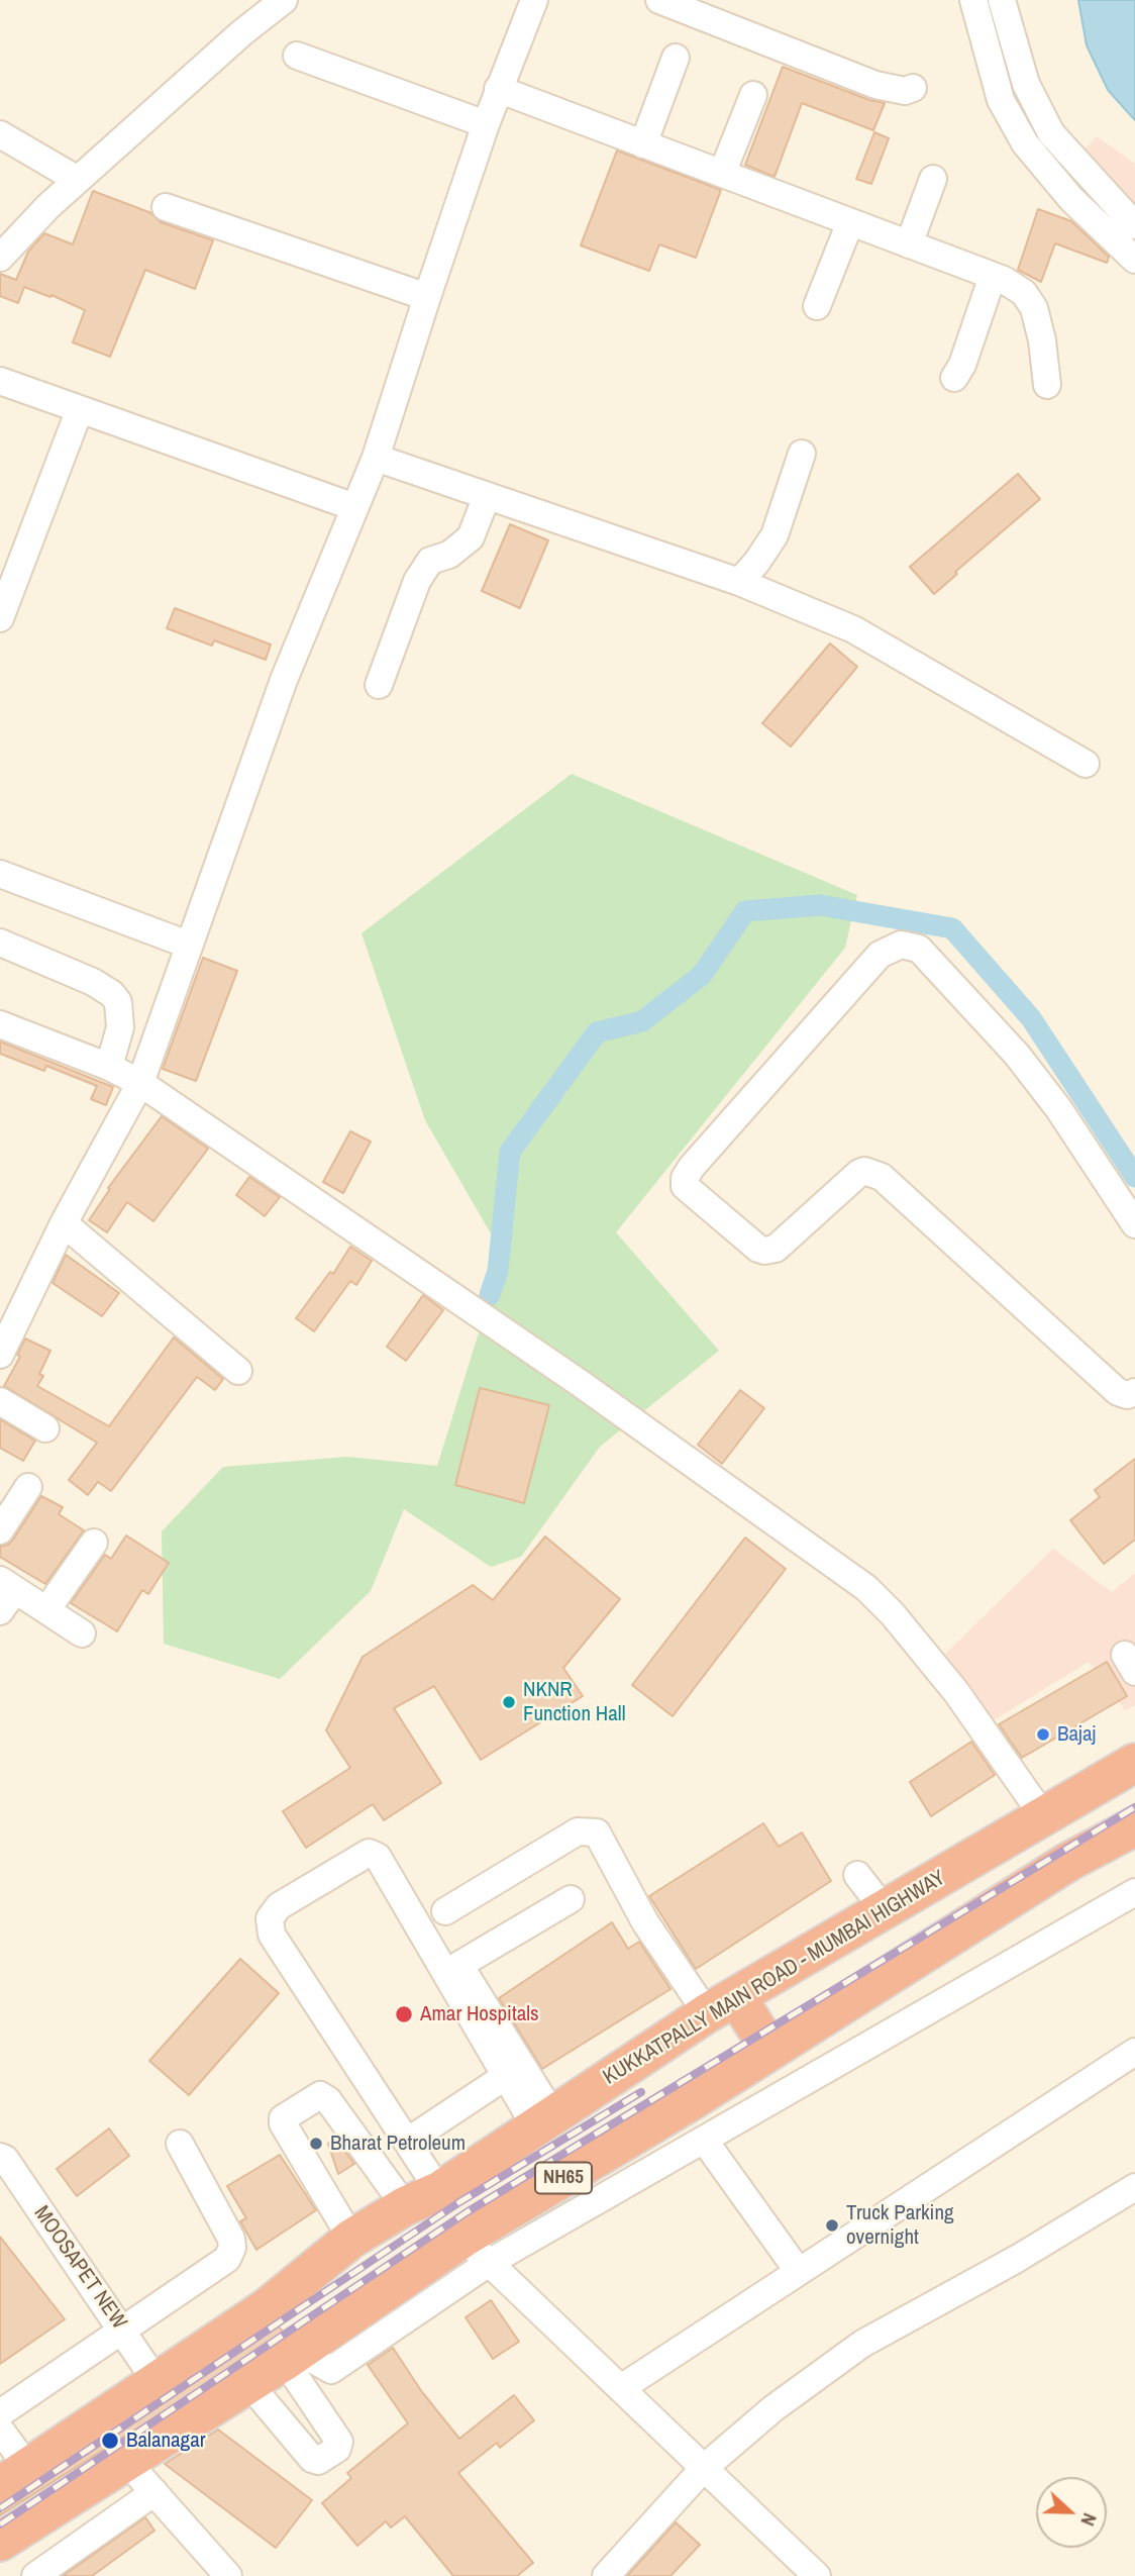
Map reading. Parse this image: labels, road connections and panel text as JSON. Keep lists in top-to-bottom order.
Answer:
{
  "streets": {
    "highway": ["KUKKATPALLY MAIN ROAD - MUMBAI HIGHWAY", "NH65"],
    "street": ["MOOSAPET NEW"]
  },
  "crossings": [
    ["KUKKATPALLY MAIN ROAD - MUMBAI HIGHWAY", "MOOSAPET NEW"]
  ],
  "places": [
    "NKNR Function Hall",
    "Bajaj",
    "Amar Hospitals",
    "Bharat Petroleum",
    "Truck Parking overnight",
    "Balanagar"
  ],
  "north": "right"
}
